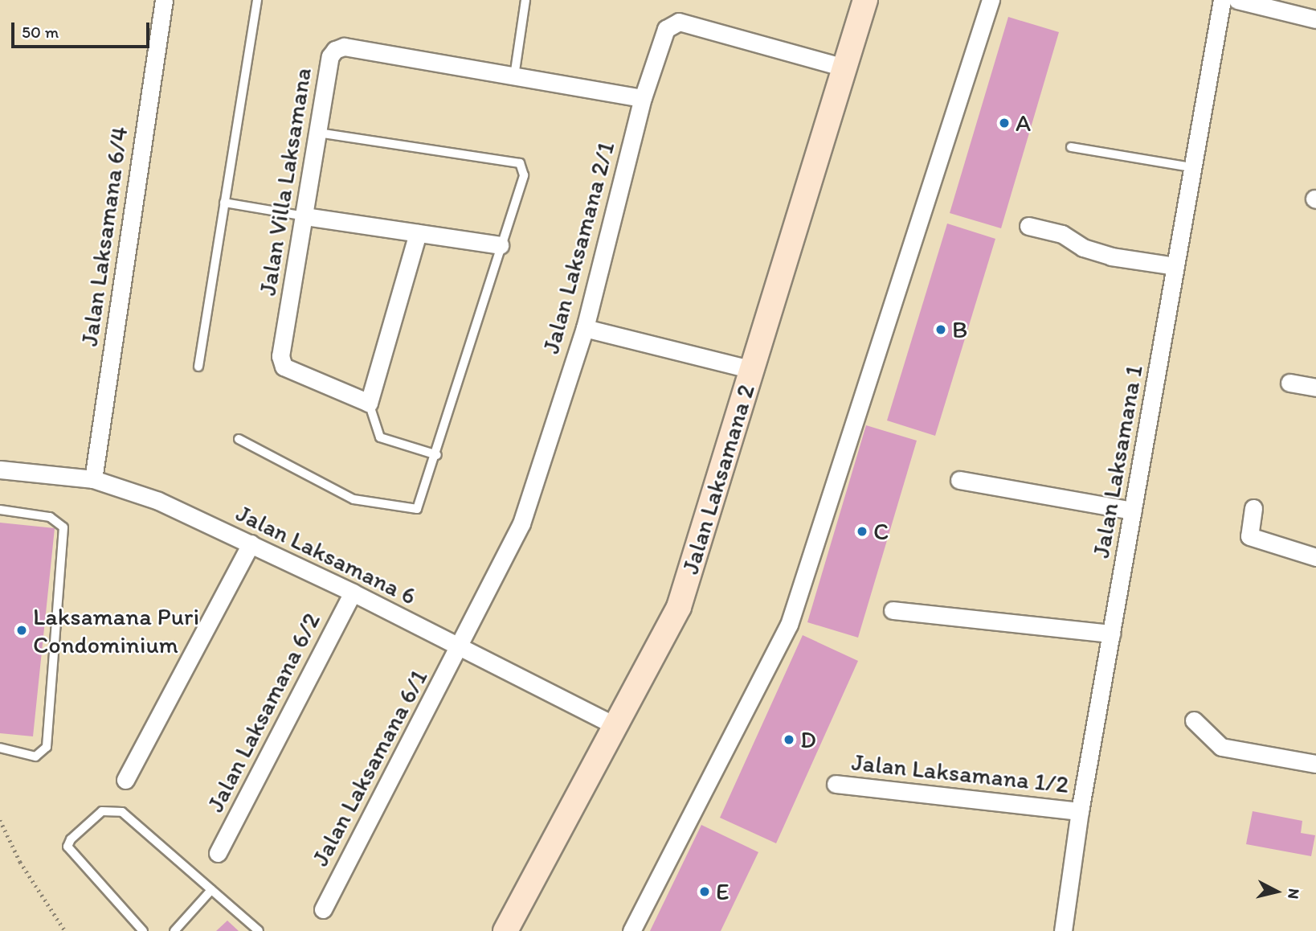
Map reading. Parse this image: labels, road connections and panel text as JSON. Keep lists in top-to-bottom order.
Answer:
{
  "streets": {
    "street": [
      "Jalan Villa Laksamana",
      "Jalan Laksamana 6/4",
      "Jalan Laksamana 2/1",
      "Jalan Laksamana 1",
      "Jalan Laksamana 2",
      "Jalan Laksamana 6",
      "Jalan Laksamana 6/2",
      "Jalan Laksamana 6/1",
      "Jalan Laksamana 1/2"
    ]
  },
  "crossings": [
    ["Jalan Villa Laksamana", "Jalan Laksamana 2/1"],
    ["Jalan Laksamana 6/4", "Jalan Laksamana 6"],
    ["Jalan Laksamana 2/1", "Jalan Laksamana 2"],
    ["Jalan Laksamana 2/1", "Jalan Laksamana 6"],
    ["Jalan Laksamana 2/1", "Jalan Laksamana 6/1"],
    ["Jalan Laksamana 1", "Jalan Laksamana 1/2"],
    ["Jalan Laksamana 2", "Jalan Laksamana 6"],
    ["Jalan Laksamana 6", "Jalan Laksamana 6/2"],
    ["Jalan Laksamana 6", "Jalan Laksamana 6/1"]
  ],
  "places": [
    "A",
    "B",
    "C",
    "Laksamana Puri Condominium",
    "D",
    "E"
  ],
  "scale_bar": "50 m",
  "north": "right"
}
